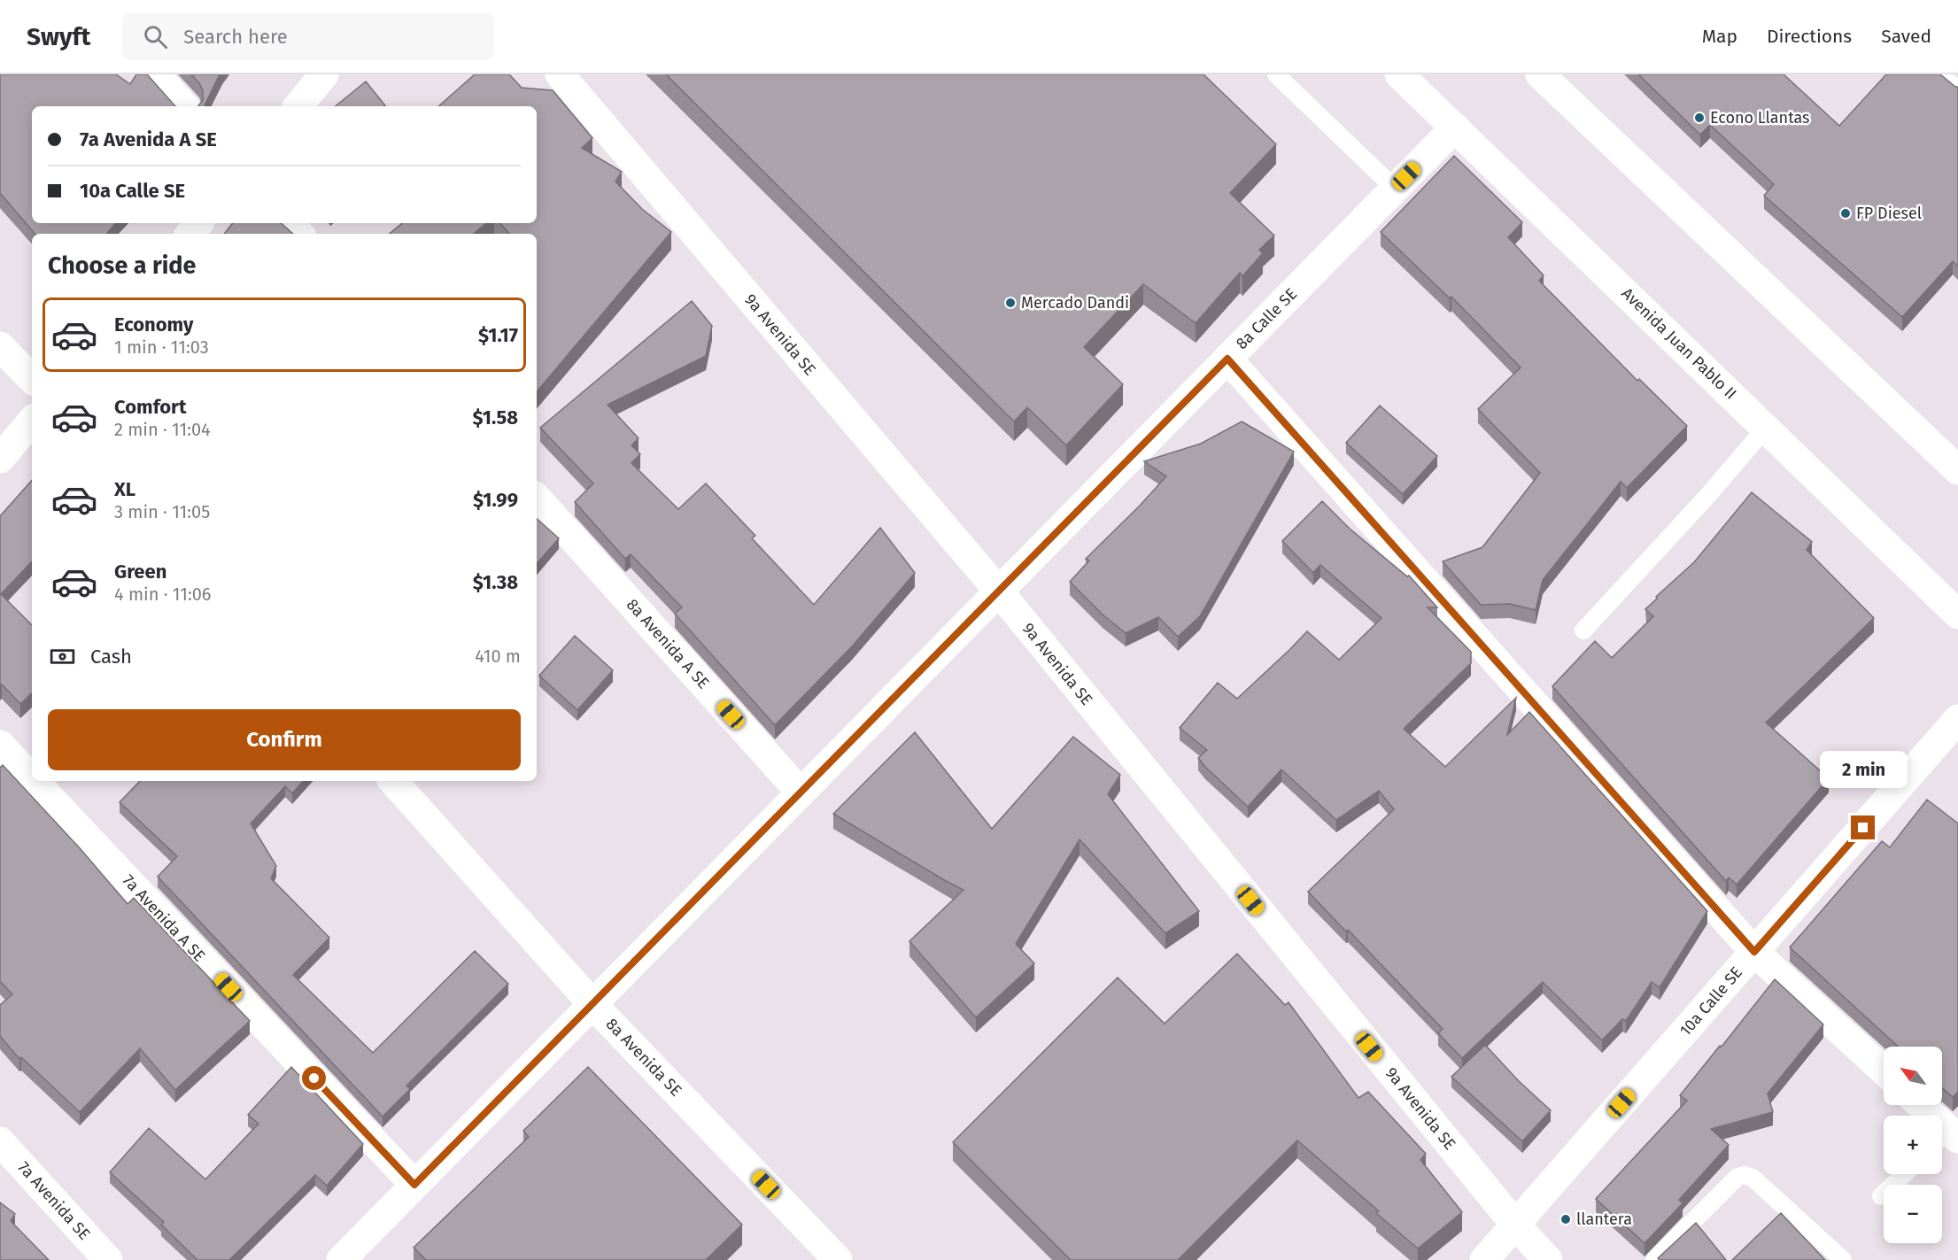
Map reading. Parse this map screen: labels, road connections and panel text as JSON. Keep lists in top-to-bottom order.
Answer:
{
  "streets": {
    "main road": [
      "8a Calle SE",
      "9a Avenida SE",
      "Avenida Juan Pablo II",
      "8a Avenida A SE",
      "7a Avenida A SE",
      "10a Calle SE",
      "8a Avenida SE",
      "7a Avenida SE"
    ]
  },
  "crossings": [
    ["8a Calle SE", "9a Avenida SE"],
    ["8a Calle SE", "Avenida Juan Pablo II"],
    ["8a Calle SE", "8a Avenida A SE"],
    ["8a Calle SE", "7a Avenida A SE"],
    ["8a Calle SE", "8a Avenida SE"],
    ["9a Avenida SE", "10a Calle SE"]
  ],
  "places": [
    "Econo Llantas",
    "FP Diesel",
    "Mercado Dandi",
    "llantera"
  ],
  "north": "top left",
  "page": {
    "header": "Swyft",
    "search": "Search here",
    "nav": ["Map", "Directions", "Saved"],
    "banner": ["7a Avenida A SE", "10a Calle SE"],
    "heading": "Choose a ride",
    "list": [
      {
        "name": "Economy",
        "note": "1 min · 11:03",
        "value": "$1.17"
      },
      {
        "name": "Comfort",
        "note": "2 min · 11:04",
        "value": "$1.58"
      },
      {
        "name": "XL",
        "note": "3 min · 11:05",
        "value": "$1.99"
      },
      {
        "name": "Green",
        "note": "4 min · 11:06",
        "value": "$1.38"
      }
    ],
    "pay": ["Cash", "410 m"],
    "buttons": "Confirm",
    "bubble": "2 min",
    "map_buttons": ["+", "−"]
  }
}
